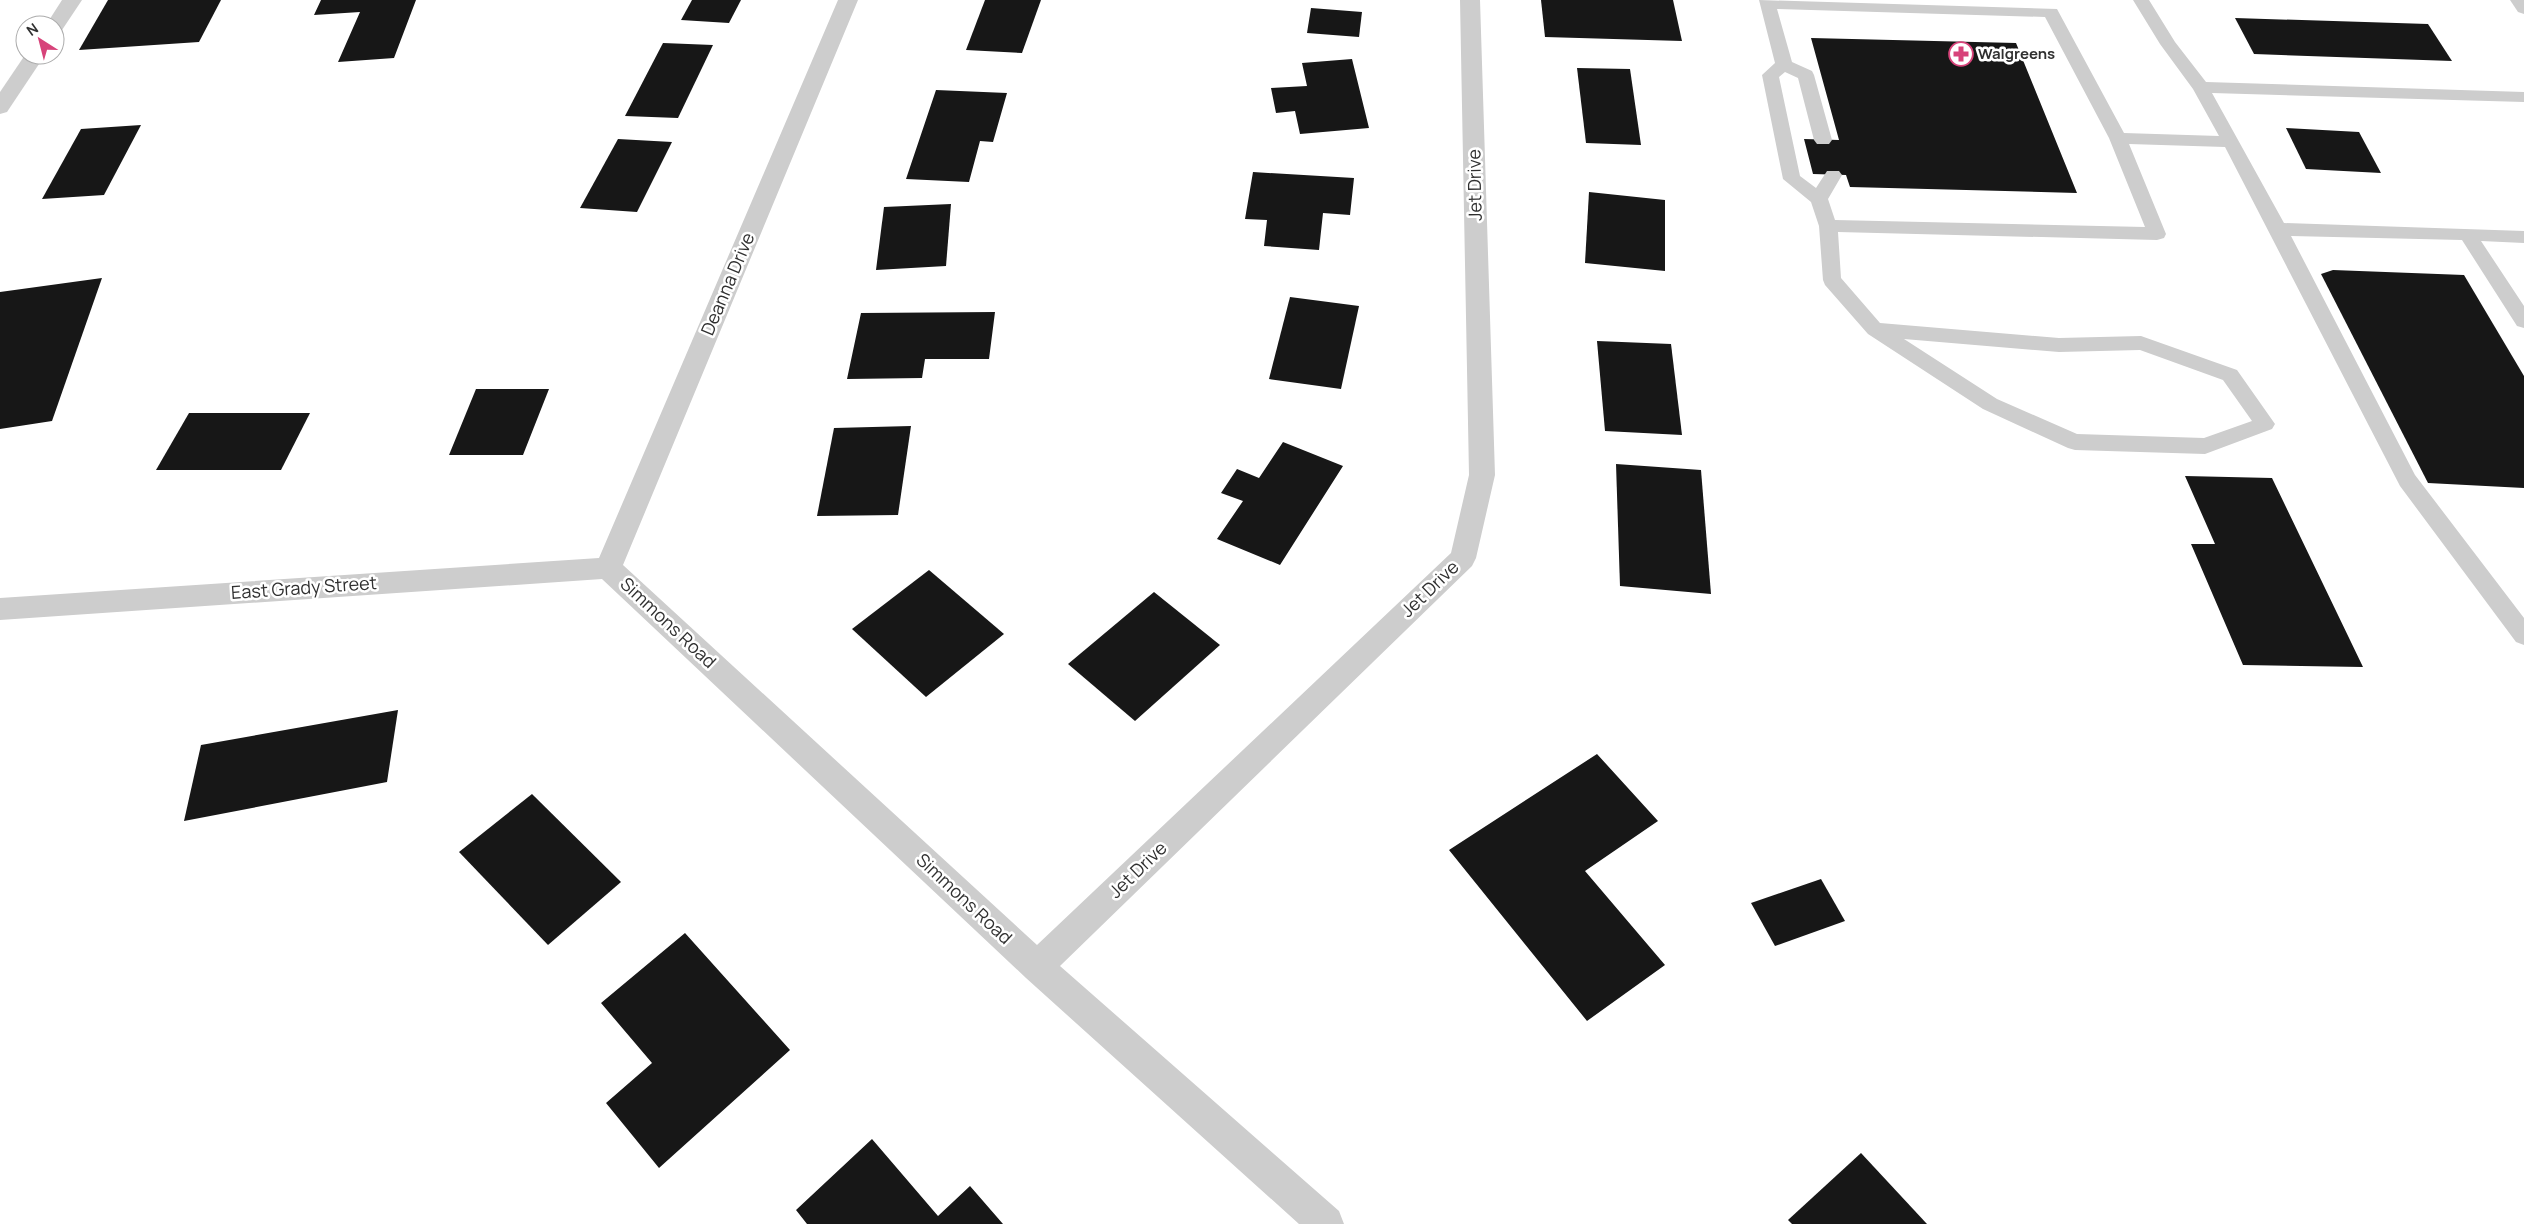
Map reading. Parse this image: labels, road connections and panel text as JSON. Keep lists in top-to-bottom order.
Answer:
{
  "streets": {
    "street": [
      "Jet Drive",
      "Deanna Drive",
      "East Grady Street",
      "Simmons Road"
    ]
  },
  "crossings": [
    ["Jet Drive", "Simmons Road"],
    ["Deanna Drive", "East Grady Street"],
    ["Deanna Drive", "Simmons Road"],
    ["East Grady Street", "Simmons Road"]
  ],
  "places": {
    "pharmacy": ["Walgreens"]
  },
  "north": "top left"
}
